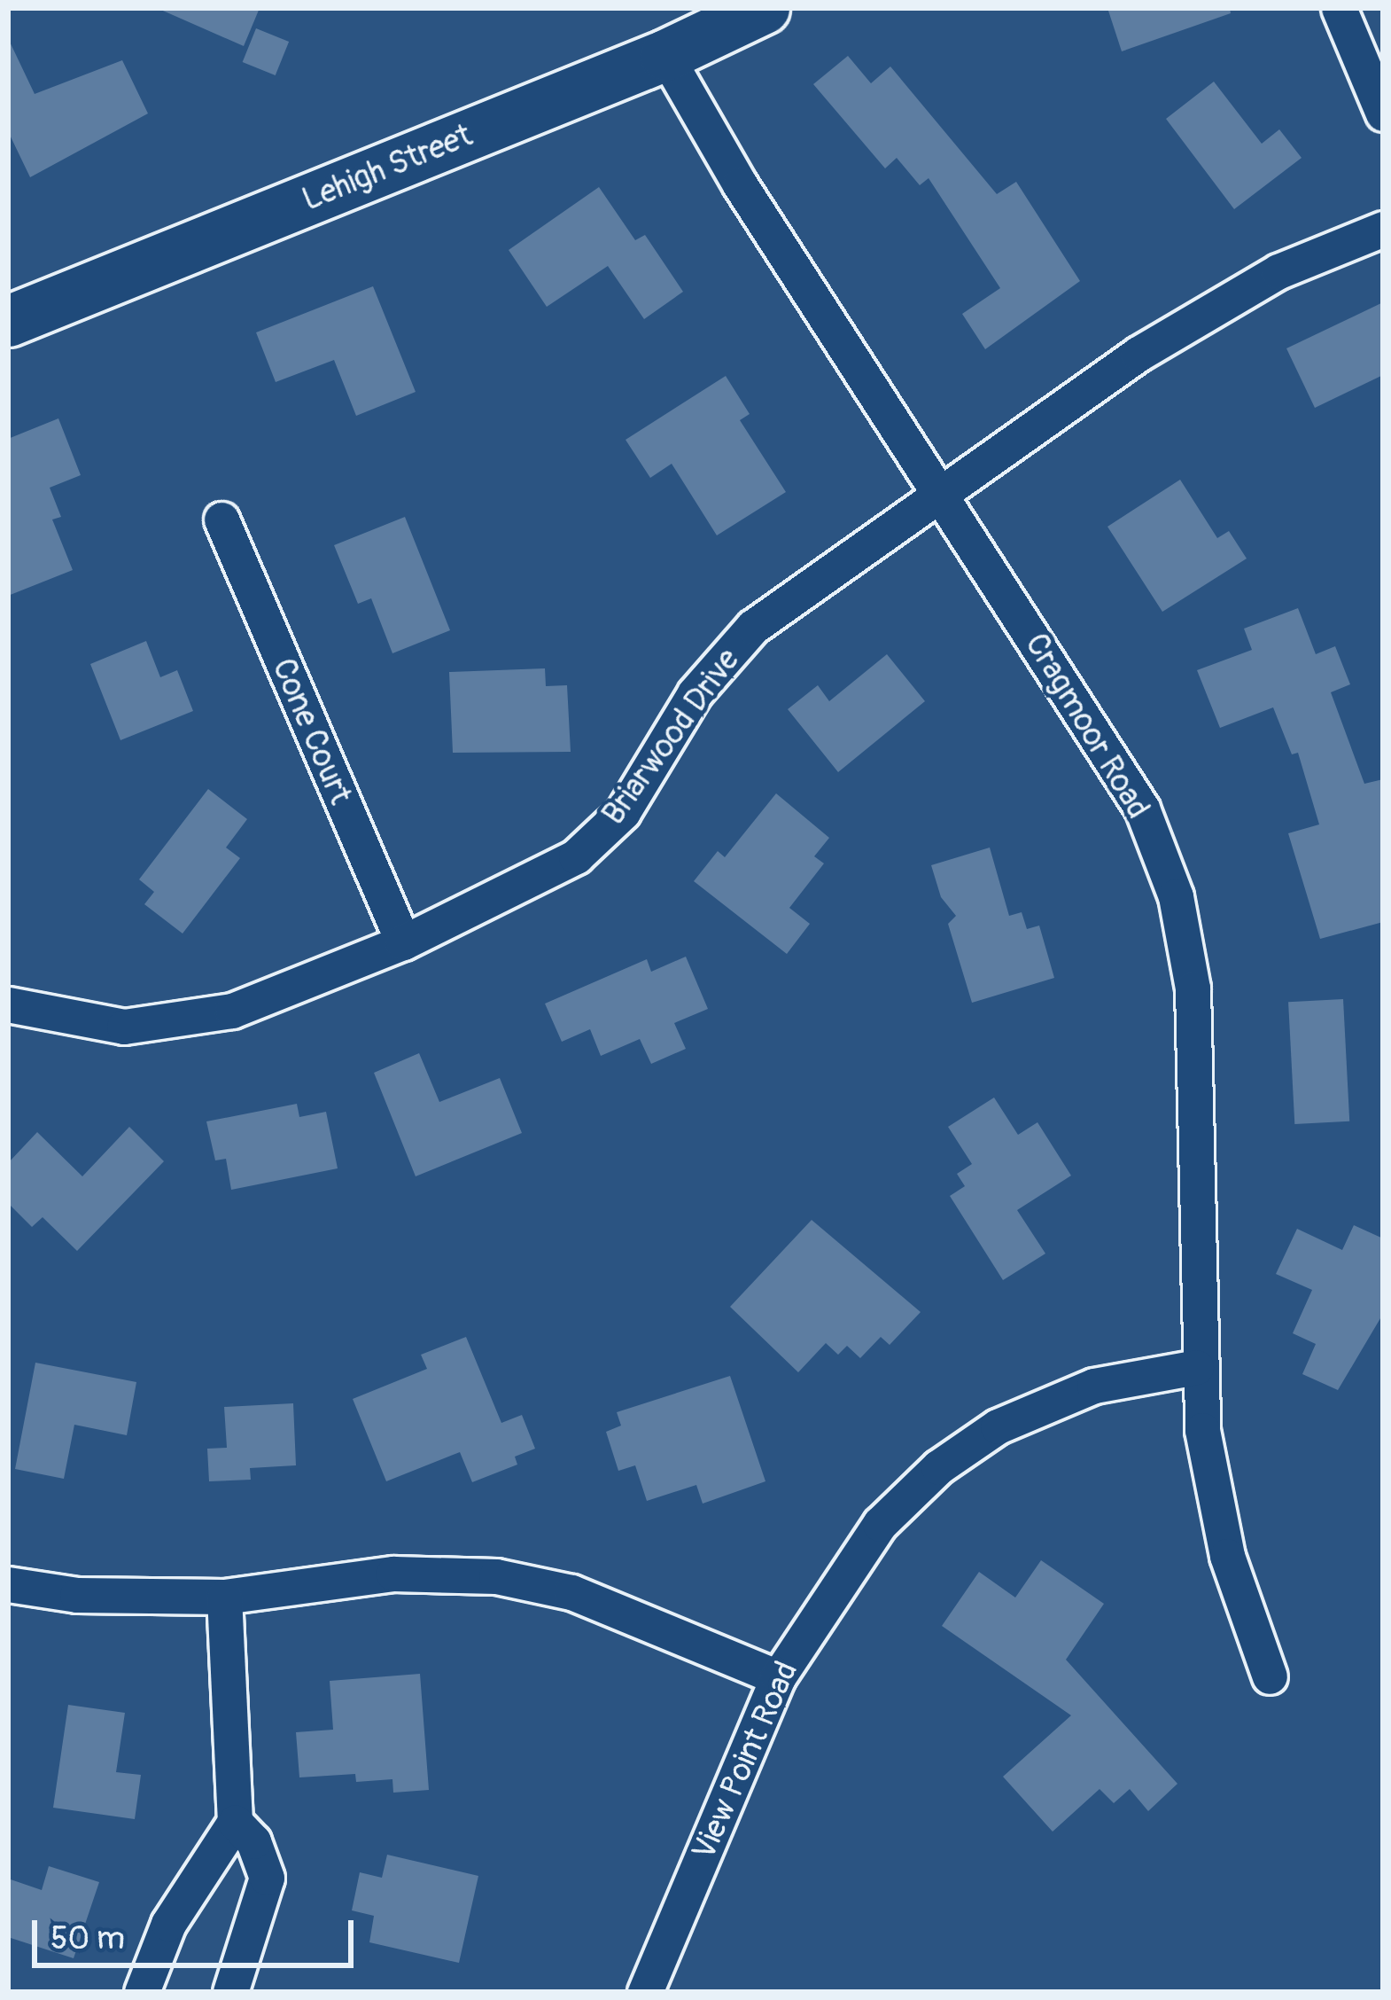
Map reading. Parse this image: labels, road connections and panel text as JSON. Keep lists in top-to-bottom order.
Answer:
{
  "streets": {
    "street": [
      "Lehigh Street",
      "Cragmoor Road",
      "Cone Court",
      "Briarwood Drive",
      "View Point Road"
    ]
  },
  "crossings": [
    ["Lehigh Street", "Cragmoor Road"],
    ["Cragmoor Road", "Briarwood Drive"],
    ["Cragmoor Road", "View Point Road"],
    ["Cone Court", "Briarwood Drive"]
  ],
  "scale_bar": "50 m"
}
